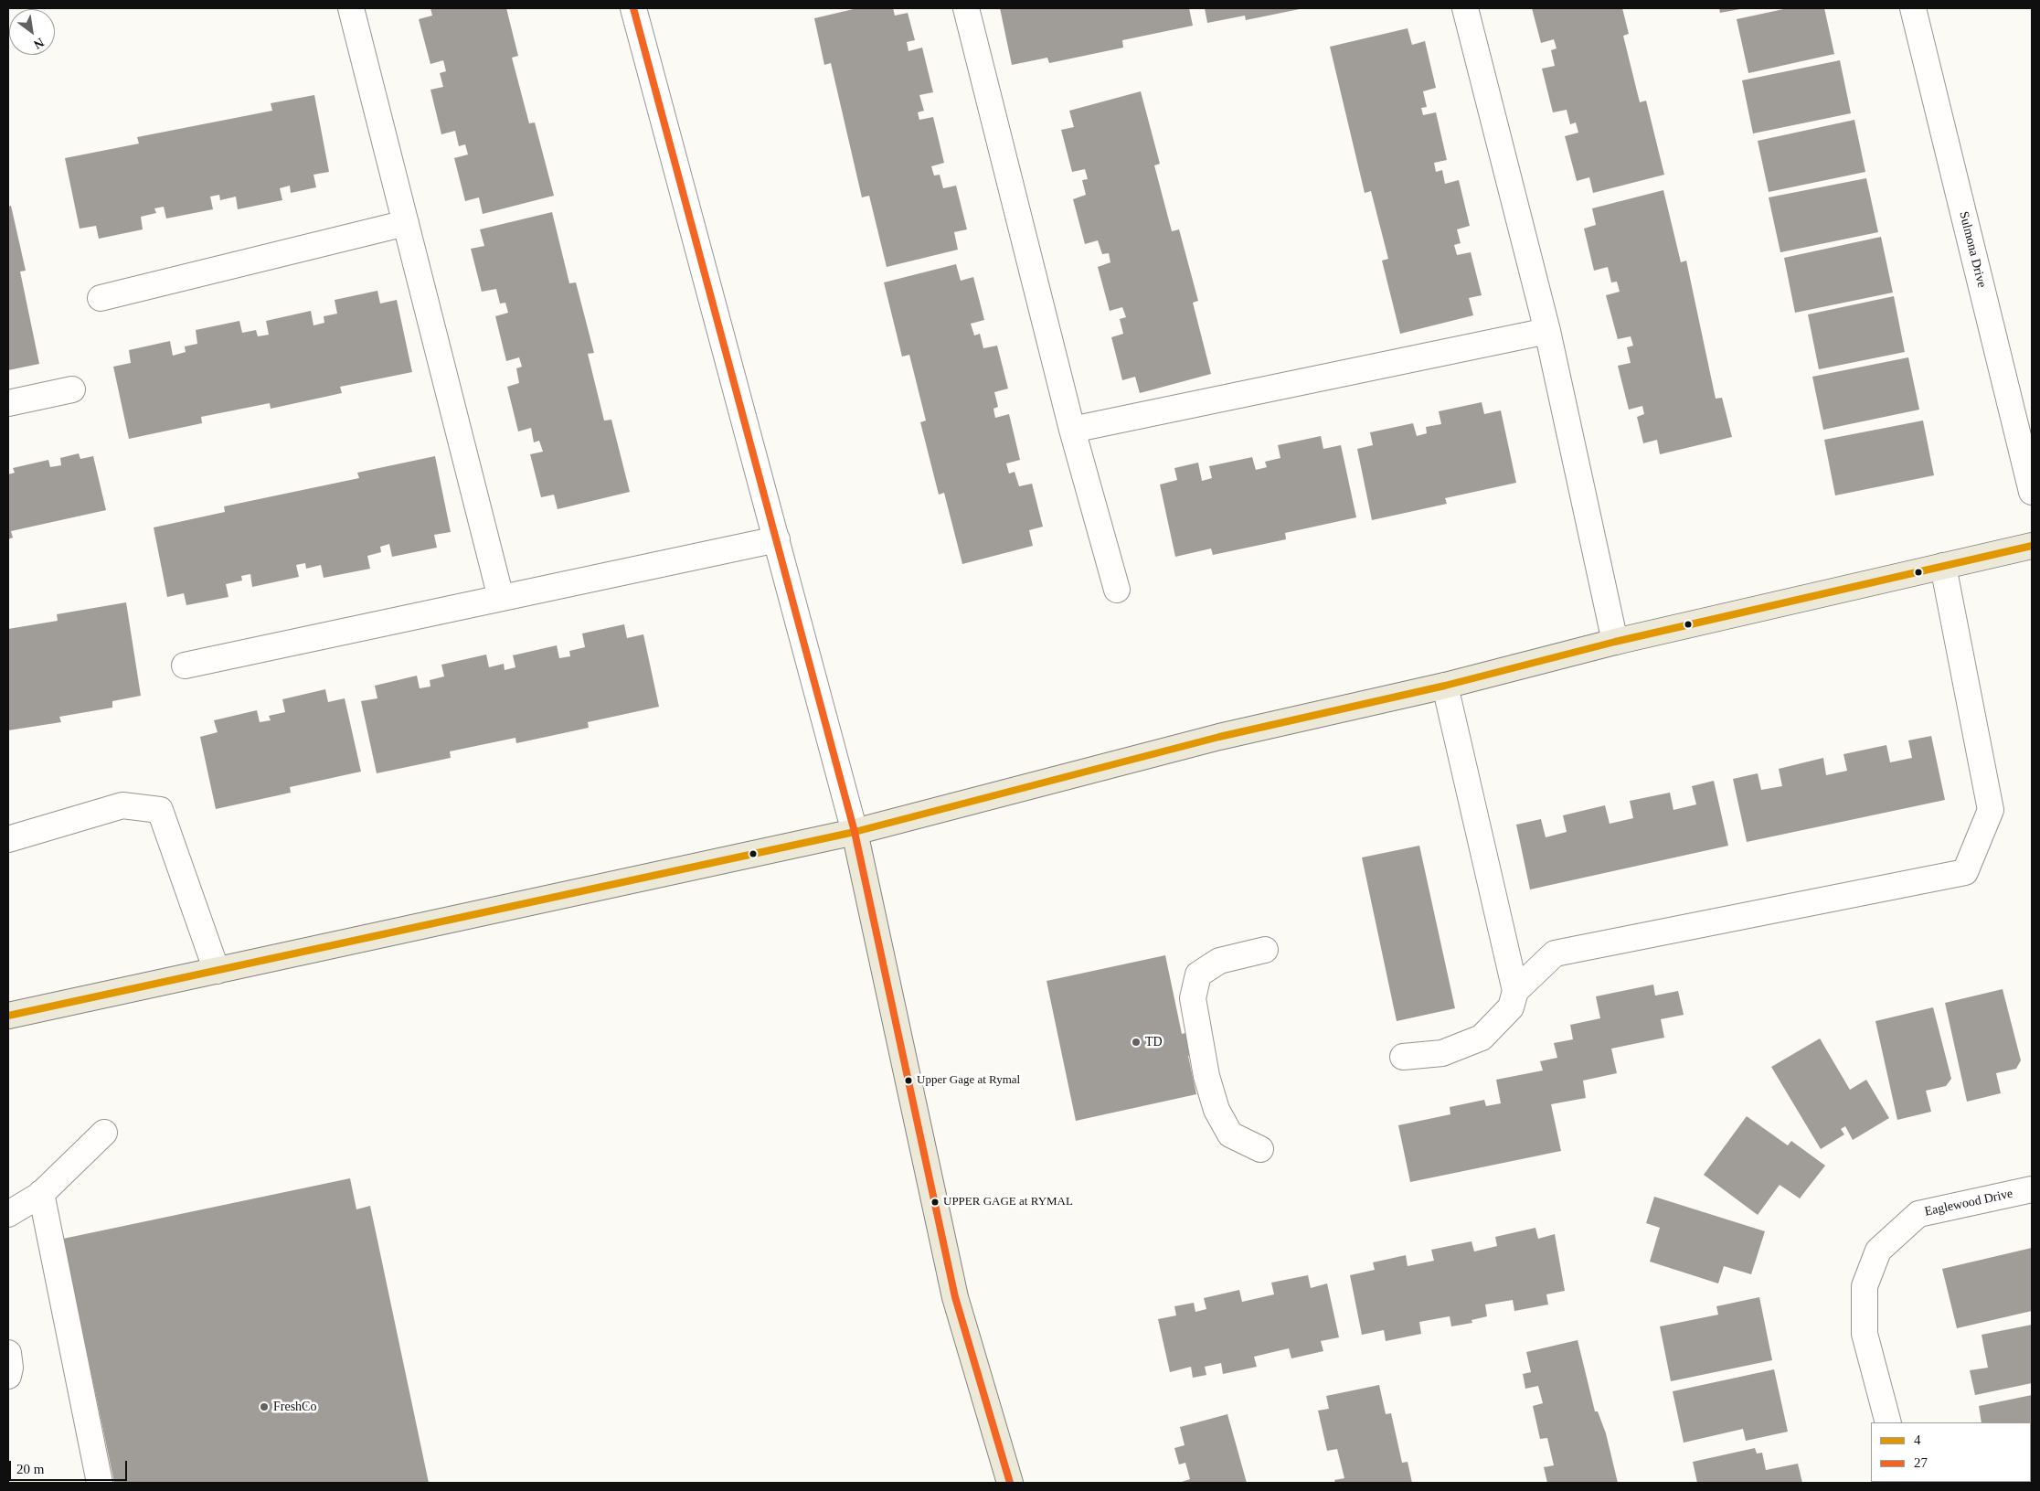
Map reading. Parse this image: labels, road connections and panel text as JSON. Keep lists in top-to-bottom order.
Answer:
{
  "streets": {
    "street": ["Sulmona Drive", "Eaglewood Drive"]
  },
  "places": [
    "TD",
    "Upper Gage at Rymal",
    "UPPER GAGE at RYMAL",
    "FreshCo"
  ],
  "lines": ["transit line 27", "transit line 4"],
  "legend": ["4", "27"],
  "scale_bar": "20 m",
  "north": "bottom right"
}
